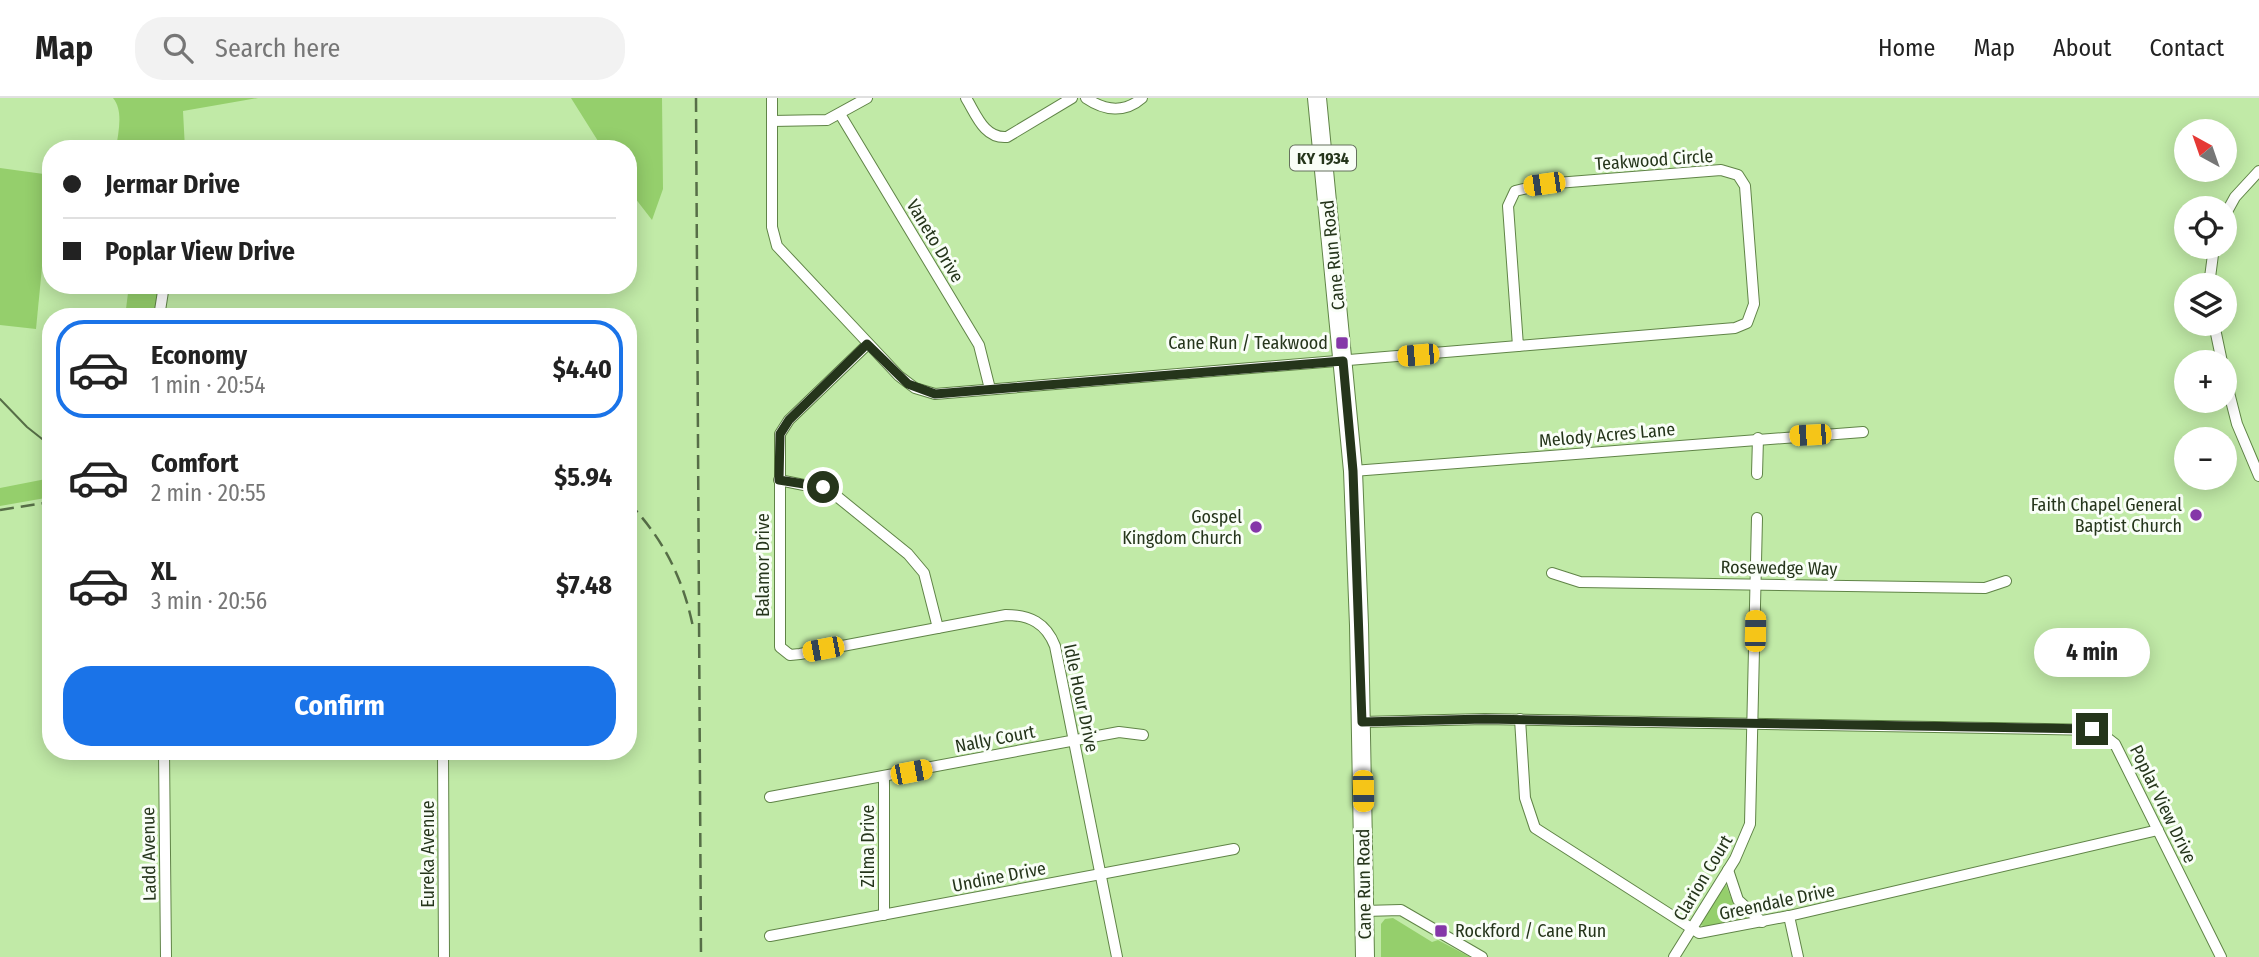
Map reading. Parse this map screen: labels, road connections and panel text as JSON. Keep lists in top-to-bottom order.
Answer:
{
  "streets": {
    "highway": ["KY 1934", "Cane Run Road"],
    "street": [
      "Teakwood Circle",
      "Vaneto Drive",
      "Melody Acres Lane",
      "Balamor Drive",
      "Rosewedge Way",
      "Idle Hour Drive",
      "Nally Court",
      "Poplar View Drive",
      "Zilma Drive",
      "Ladd Avenue",
      "Eureka Avenue",
      "Undine Drive",
      "Clarion Court",
      "Greendale Drive"
    ]
  },
  "crossings": [
    ["Teakwood Circle", "Vaneto Drive"],
    ["Teakwood Circle", "Cane Run Road"],
    ["Teakwood Circle", "Balamor Drive"],
    ["Cane Run Road", "Melody Acres Lane"],
    ["Cane Run Road", "Poplar View Drive"],
    ["Balamor Drive", "Idle Hour Drive"],
    ["Rosewedge Way", "Clarion Court"],
    ["Idle Hour Drive", "Nally Court"],
    ["Idle Hour Drive", "Undine Drive"],
    ["Nally Court", "Zilma Drive"],
    ["Poplar View Drive", "Clarion Court"],
    ["Poplar View Drive", "Greendale Drive"],
    ["Zilma Drive", "Undine Drive"],
    ["Clarion Court", "Greendale Drive"]
  ],
  "places": {
    "transit": ["Cane Run / Teakwood", "Rockford / Cane Run"],
    "other": ["Faith Chapel General Baptist Church", "Gospel Kingdom Church"]
  },
  "north": "top left",
  "page": {
    "header": "Map",
    "search": "Search here",
    "nav": [
      "Home",
      "Map",
      "About",
      "Contact"
    ],
    "map_buttons": ["+", "−"],
    "banner": ["Jermar Drive", "Poplar View Drive"],
    "list": [
      {
        "name": "Economy",
        "note": "1 min · 20:54",
        "value": "$4.40"
      },
      {
        "name": "Comfort",
        "note": "2 min · 20:55",
        "value": "$5.94"
      },
      {
        "name": "XL",
        "note": "3 min · 20:56",
        "value": "$7.48"
      }
    ],
    "bubble": "4 min",
    "buttons": "Confirm"
  }
}
